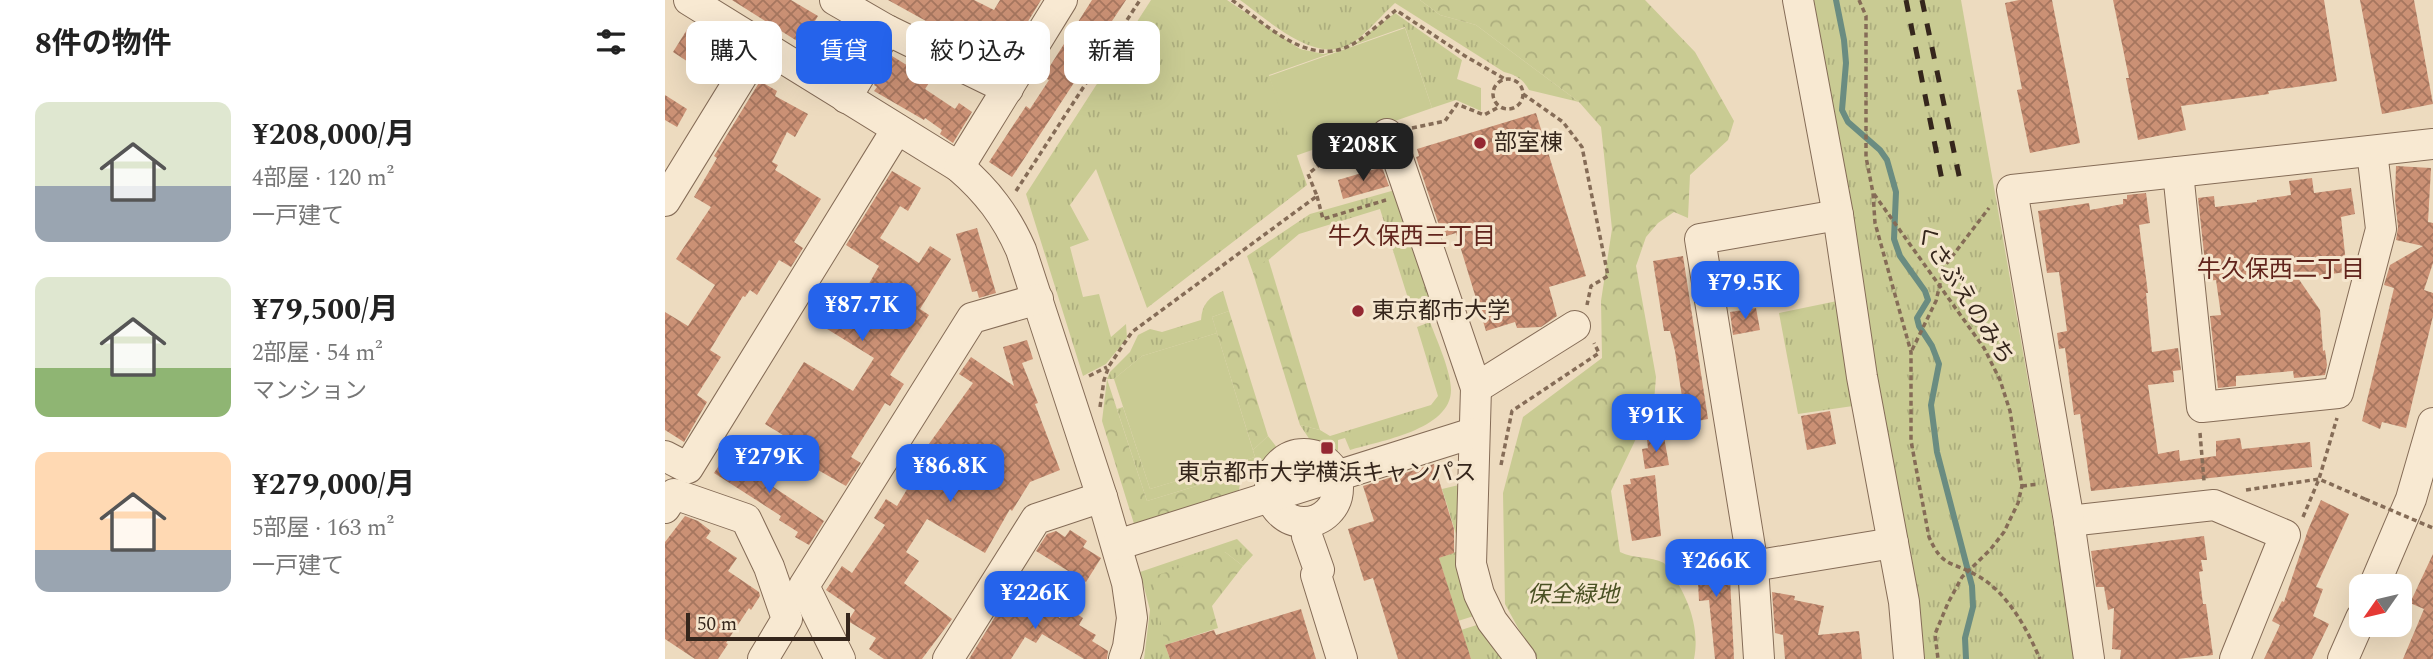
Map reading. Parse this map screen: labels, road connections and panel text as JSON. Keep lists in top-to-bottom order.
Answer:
{
  "streets": {
    "path": ["くさぶえのみち"]
  },
  "districts": ["牛久保西三丁目", "牛久保西二丁目"],
  "parks": ["保全緑地"],
  "places": {
    "other": ["部室棟", "東京都市大学"],
    "transit": ["東京都市大学横浜キャンパス"]
  },
  "scale_bar": "50 m",
  "north": "bottom left",
  "page": {
    "heading": "8件の物件",
    "chip": [
      "購入",
      "賃貸",
      "絞り込み",
      "新着"
    ],
    "list": [
      {
        "name": "¥208,000/月",
        "note": "4部屋 · 120 m² · 一戸建て"
      },
      {
        "name": "¥79,500/月",
        "note": "2部屋 · 54 m² · マンション"
      },
      {
        "name": "¥279,000/月",
        "note": "5部屋 · 163 m² · 一戸建て"
      }
    ],
    "price": [
      "¥208K",
      "¥79.5K",
      "¥87.7K",
      "¥91K",
      "¥279K",
      "¥86.8K",
      "¥266K",
      "¥226K"
    ],
    "scale": "50 m"
  }
}
